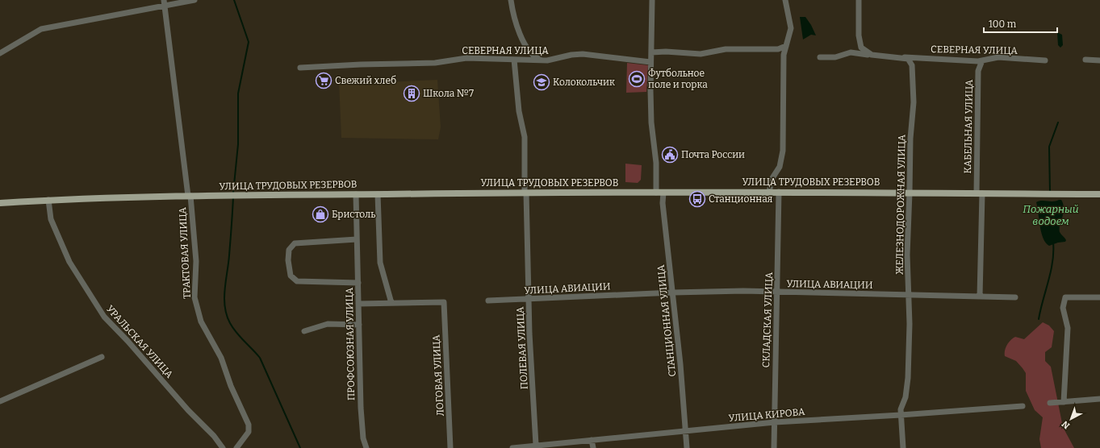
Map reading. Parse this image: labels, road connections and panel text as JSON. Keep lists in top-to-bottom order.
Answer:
{
  "streets": {
    "main road": ["УЛИЦА ТРУДОВЫХ РЕЗЕРВОВ"],
    "street": [
      "СЕВЕРНАЯ УЛИЦА",
      "КАБЕЛЬНАЯ УЛИЦА",
      "ЖЕЛЕЗНОДОРОЖНАЯ УЛИЦА",
      "ТРАКТОВАЯ УЛИЦА",
      "УЛИЦА АВИАЦИИ",
      "СКЛАДСКАЯ УЛИЦА",
      "СТАНЦИОННАЯ УЛИЦА",
      "УРАЛЬСКАЯ УЛИЦА",
      "ПРОФСОЮЗНАЯ УЛИЦА",
      "ПОЛЕВАЯ УЛИЦА",
      "ЛОГОВАЯ УЛИЦА",
      "УЛИЦА КИРОВА"
    ]
  },
  "crossings": [
    ["СЕВЕРНАЯ УЛИЦА", "КАБЕЛЬНАЯ УЛИЦА"],
    ["СЕВЕРНАЯ УЛИЦА", "ЖЕЛЕЗНОДОРОЖНАЯ УЛИЦА"],
    ["СЕВЕРНАЯ УЛИЦА", "ПОЛЕВАЯ УЛИЦА"],
    ["КАБЕЛЬНАЯ УЛИЦА", "УЛИЦА ТРУДОВЫХ РЕЗЕРВОВ"],
    ["КАБЕЛЬНАЯ УЛИЦА", "УЛИЦА АВИАЦИИ"],
    ["УЛИЦА ТРУДОВЫХ РЕЗЕРВОВ", "ЖЕЛЕЗНОДОРОЖНАЯ УЛИЦА"],
    ["УЛИЦА ТРУДОВЫХ РЕЗЕРВОВ", "ТРАКТОВАЯ УЛИЦА"],
    ["УЛИЦА ТРУДОВЫХ РЕЗЕРВОВ", "СКЛАДСКАЯ УЛИЦА"],
    ["УЛИЦА ТРУДОВЫХ РЕЗЕРВОВ", "СТАНЦИОННАЯ УЛИЦА"],
    ["УЛИЦА ТРУДОВЫХ РЕЗЕРВОВ", "УРАЛЬСКАЯ УЛИЦА"],
    ["УЛИЦА ТРУДОВЫХ РЕЗЕРВОВ", "ПРОФСОЮЗНАЯ УЛИЦА"],
    ["УЛИЦА ТРУДОВЫХ РЕЗЕРВОВ", "ПОЛЕВАЯ УЛИЦА"],
    ["ЖЕЛЕЗНОДОРОЖНАЯ УЛИЦА", "УЛИЦА АВИАЦИИ"],
    ["ЖЕЛЕЗНОДОРОЖНАЯ УЛИЦА", "УЛИЦА КИРОВА"],
    ["УЛИЦА АВИАЦИИ", "СКЛАДСКАЯ УЛИЦА"],
    ["УЛИЦА АВИАЦИИ", "СТАНЦИОННАЯ УЛИЦА"],
    ["УЛИЦА АВИАЦИИ", "ПОЛЕВАЯ УЛИЦА"],
    ["СКЛАДСКАЯ УЛИЦА", "УЛИЦА КИРОВА"],
    ["СТАНЦИОННАЯ УЛИЦА", "УЛИЦА КИРОВА"],
    ["ПОЛЕВАЯ УЛИЦА", "УЛИЦА КИРОВА"]
  ],
  "water": ["Пожарный водоем"],
  "places": {
    "sports": ["Футбольное поле и горка"],
    "supermarket": ["Свежий хлеб"],
    "school or university": ["Колокольчик"],
    "building": ["Школа №7"],
    "public building": ["Почта России"],
    "bus stop": ["Станционная"],
    "shop": ["Бристоль"]
  },
  "scale_bar": "100 m",
  "north": "bottom left"
}
